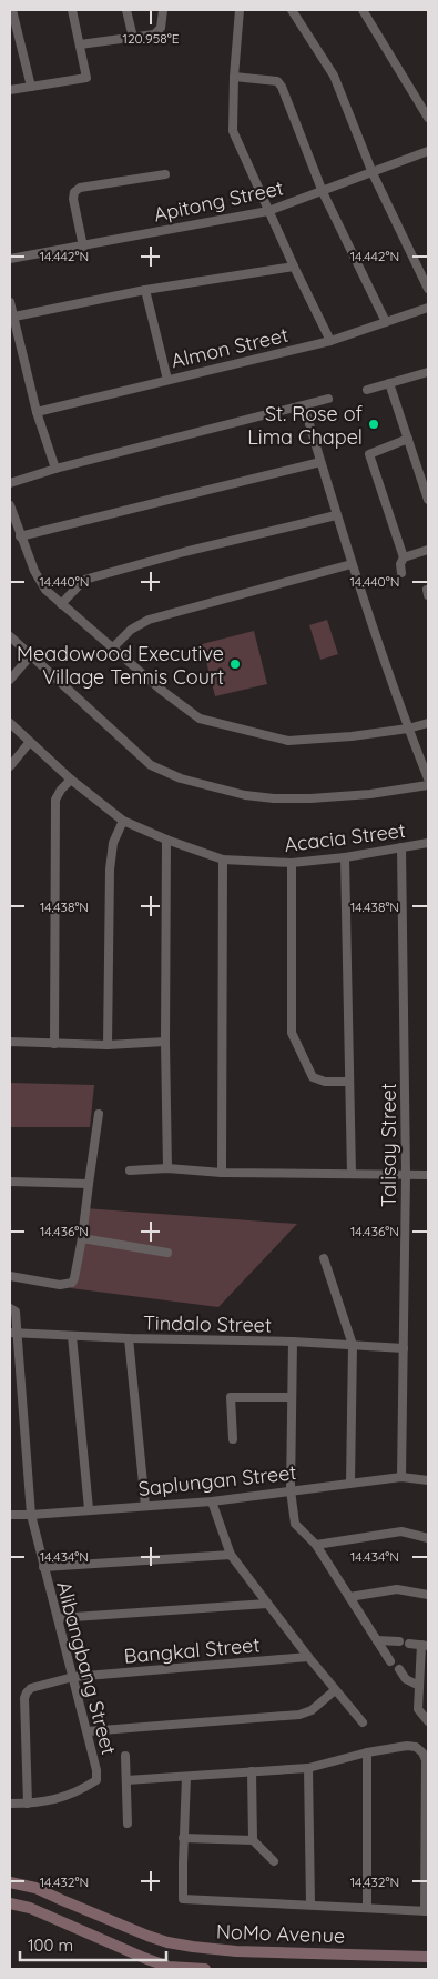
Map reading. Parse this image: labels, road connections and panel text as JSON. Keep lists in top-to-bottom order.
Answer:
{
  "streets": {
    "main road": ["NoMo Avenue"],
    "street": [
      "Apitong Street",
      "Almon Street",
      "Acacia Street",
      "Talisay Street",
      "Tindalo Street",
      "Saplungan Street",
      "Bangkal Street",
      "Alibangbang Street"
    ]
  },
  "crossings": [
    ["Acacia Street", "Talisay Street"],
    ["Talisay Street", "Tindalo Street"],
    ["Talisay Street", "Saplungan Street"],
    ["Tindalo Street", "Alibangbang Street"],
    ["Saplungan Street", "Alibangbang Street"],
    ["Bangkal Street", "Alibangbang Street"]
  ],
  "places": ["St. Rose of Lima Chapel", "Meadowood Executive Village Tennis Court"],
  "scale_bar": "100 m",
  "coordinates": [
    "120.958°E",
    "14.442°N",
    "14.440°N",
    "14.438°N",
    "14.436°N",
    "14.434°N",
    "14.432°N"
  ]
}
